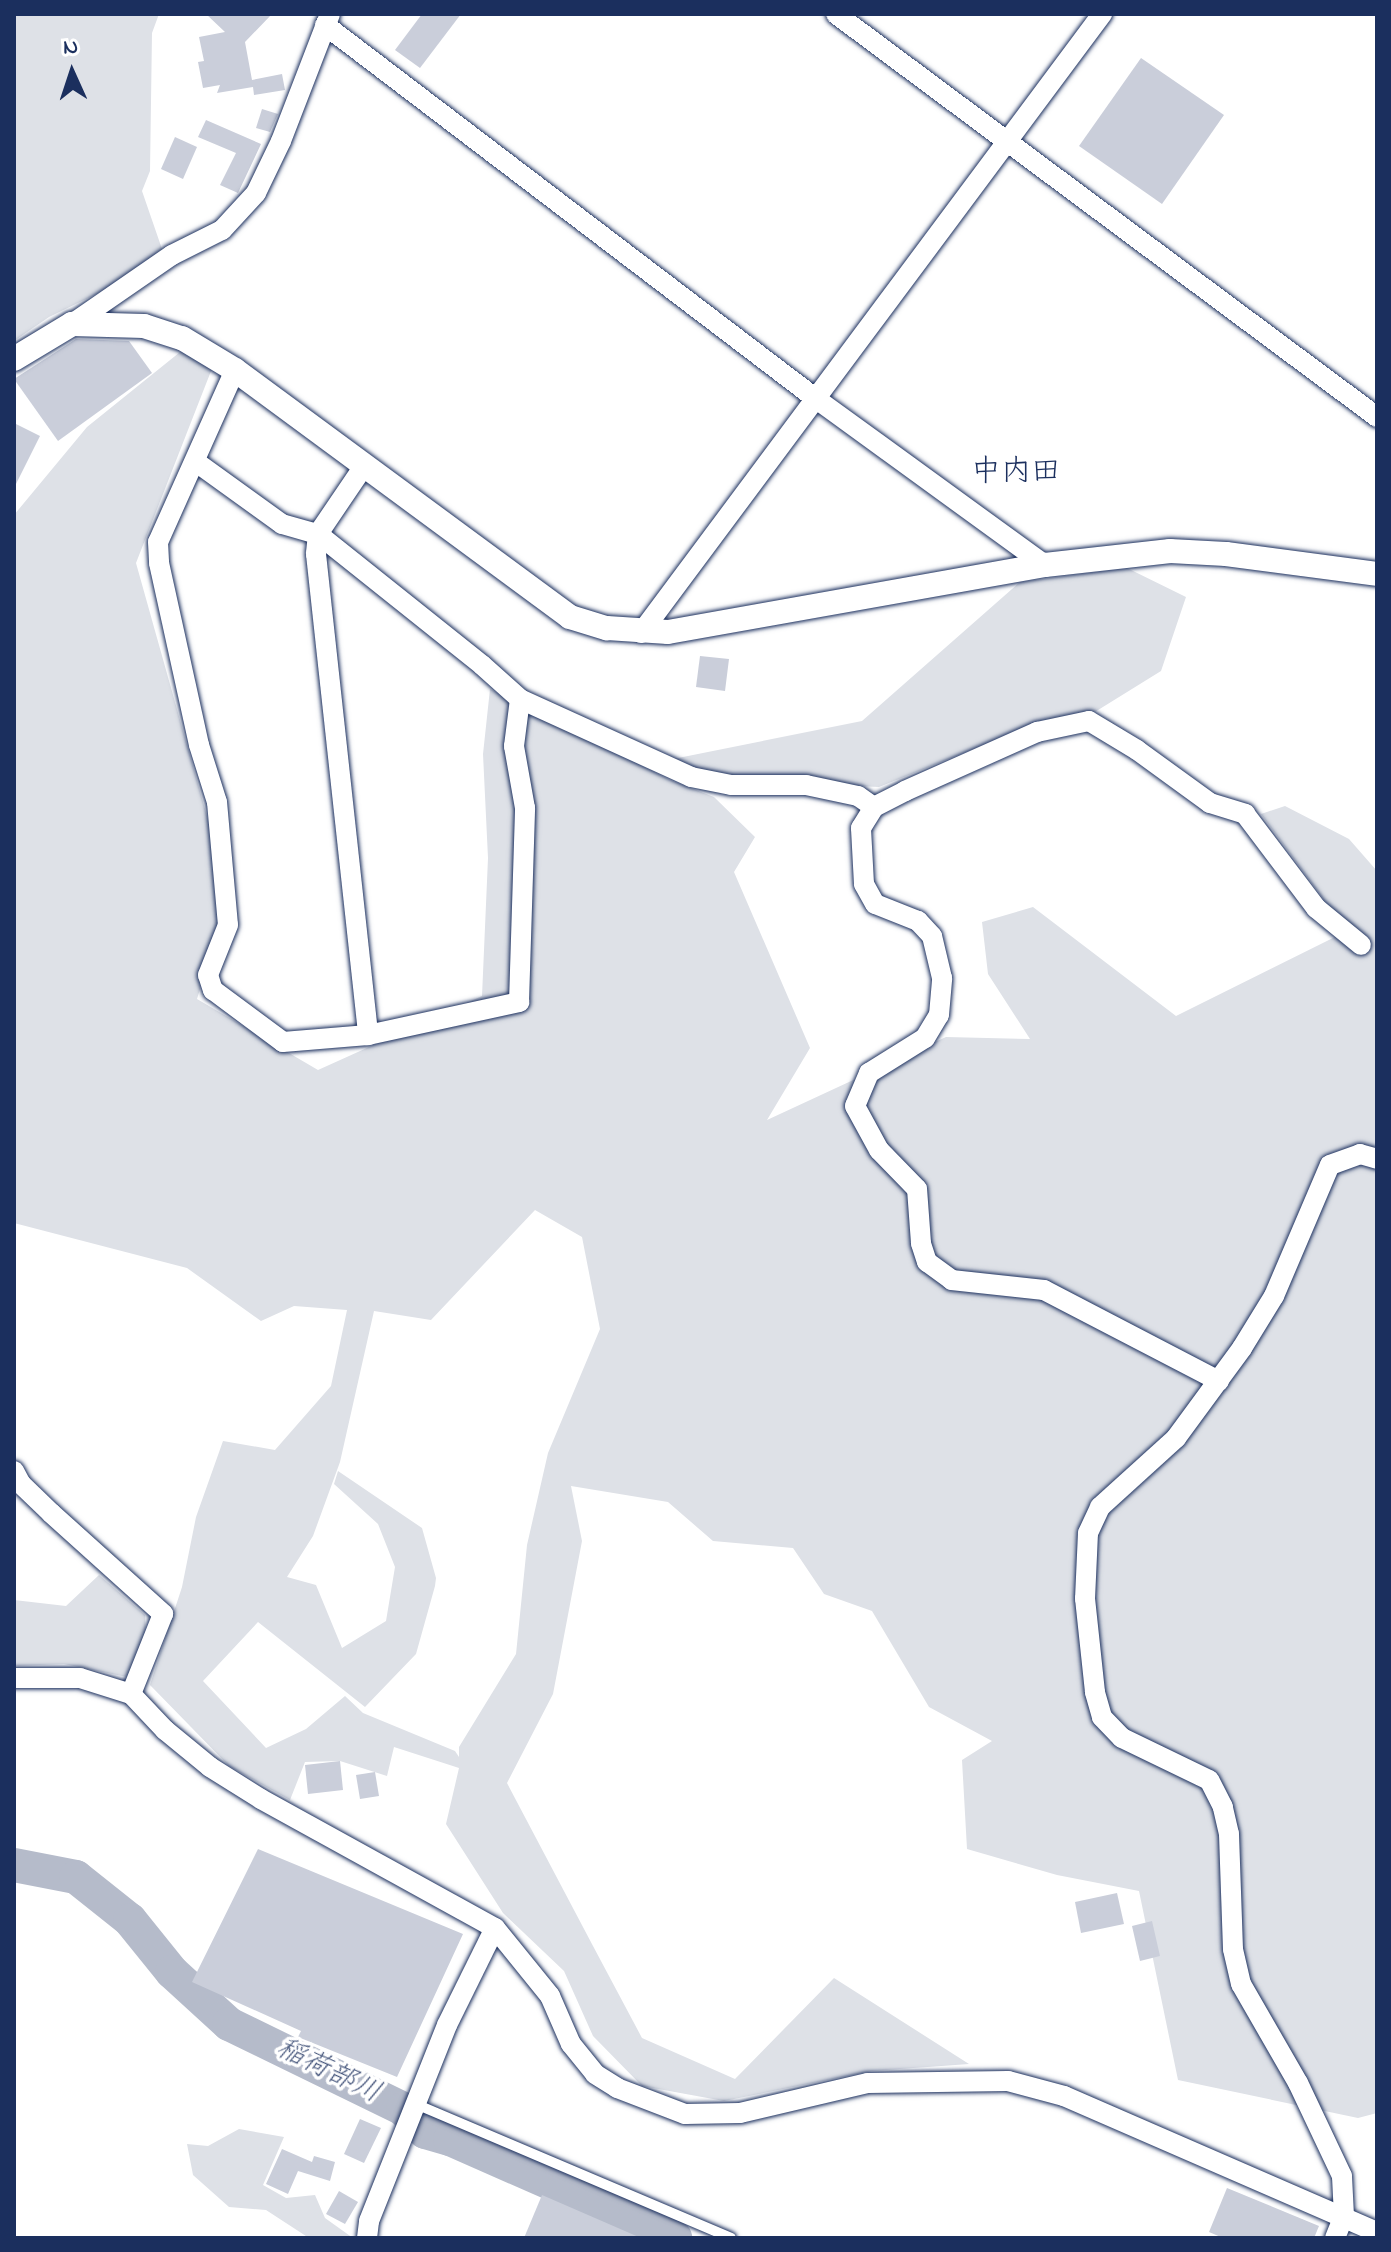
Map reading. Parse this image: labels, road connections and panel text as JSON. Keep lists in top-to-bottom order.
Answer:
{
  "districts": ["中内田"],
  "water": ["稲荷部川"],
  "north": "top"
}
